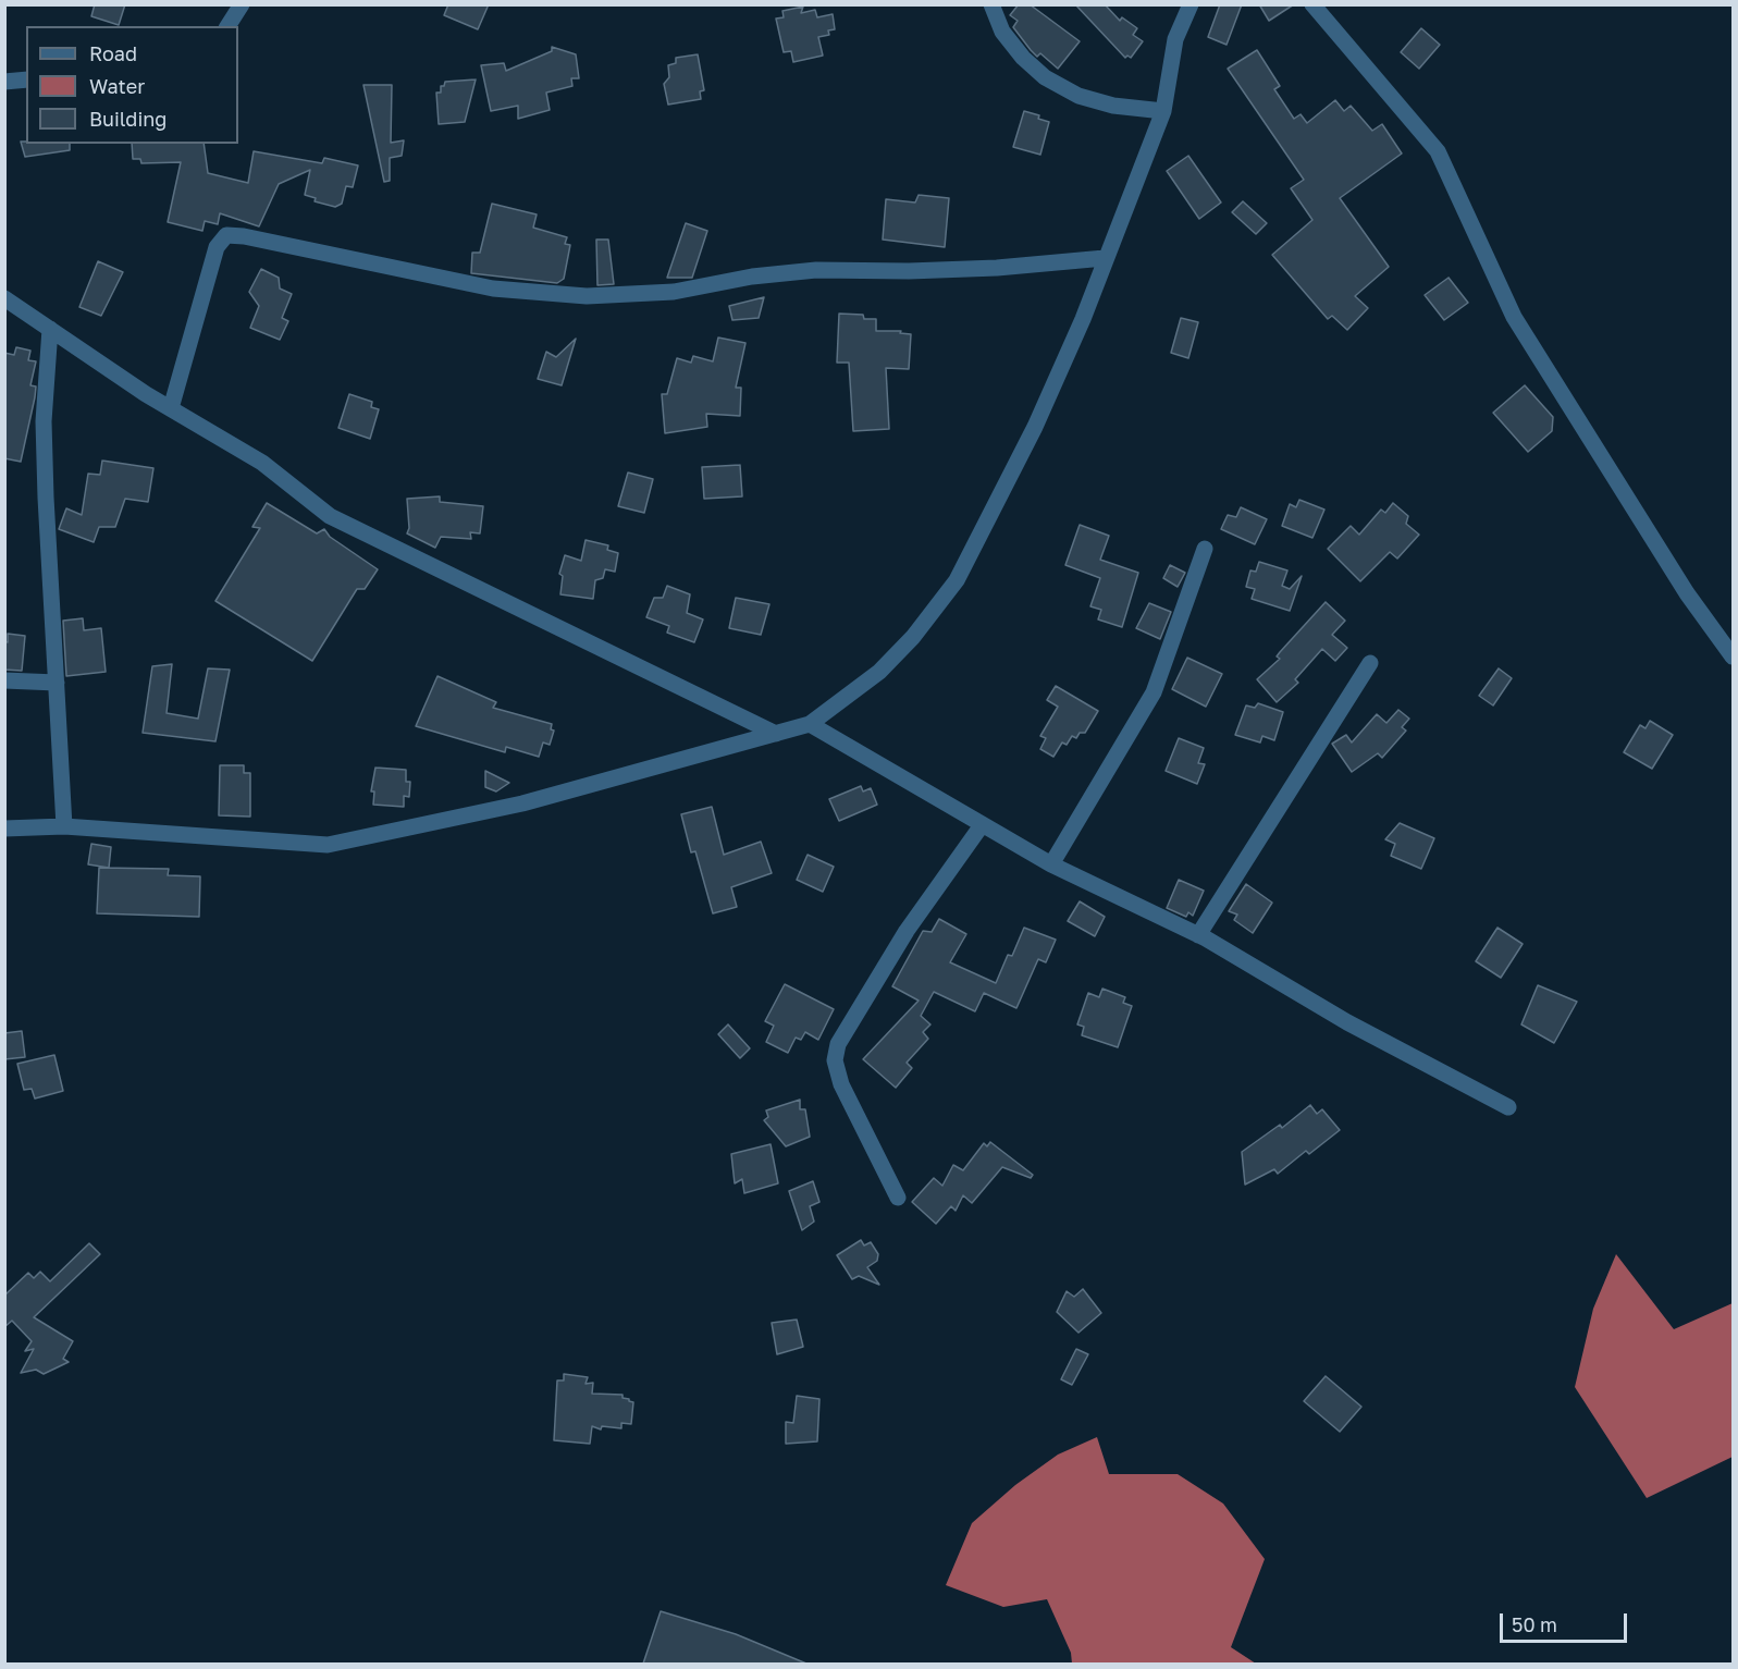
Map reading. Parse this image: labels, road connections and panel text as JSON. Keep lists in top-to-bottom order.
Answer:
{
  "legend": ["Road", "Water", "Building"],
  "scale_bar": "50 m"
}
